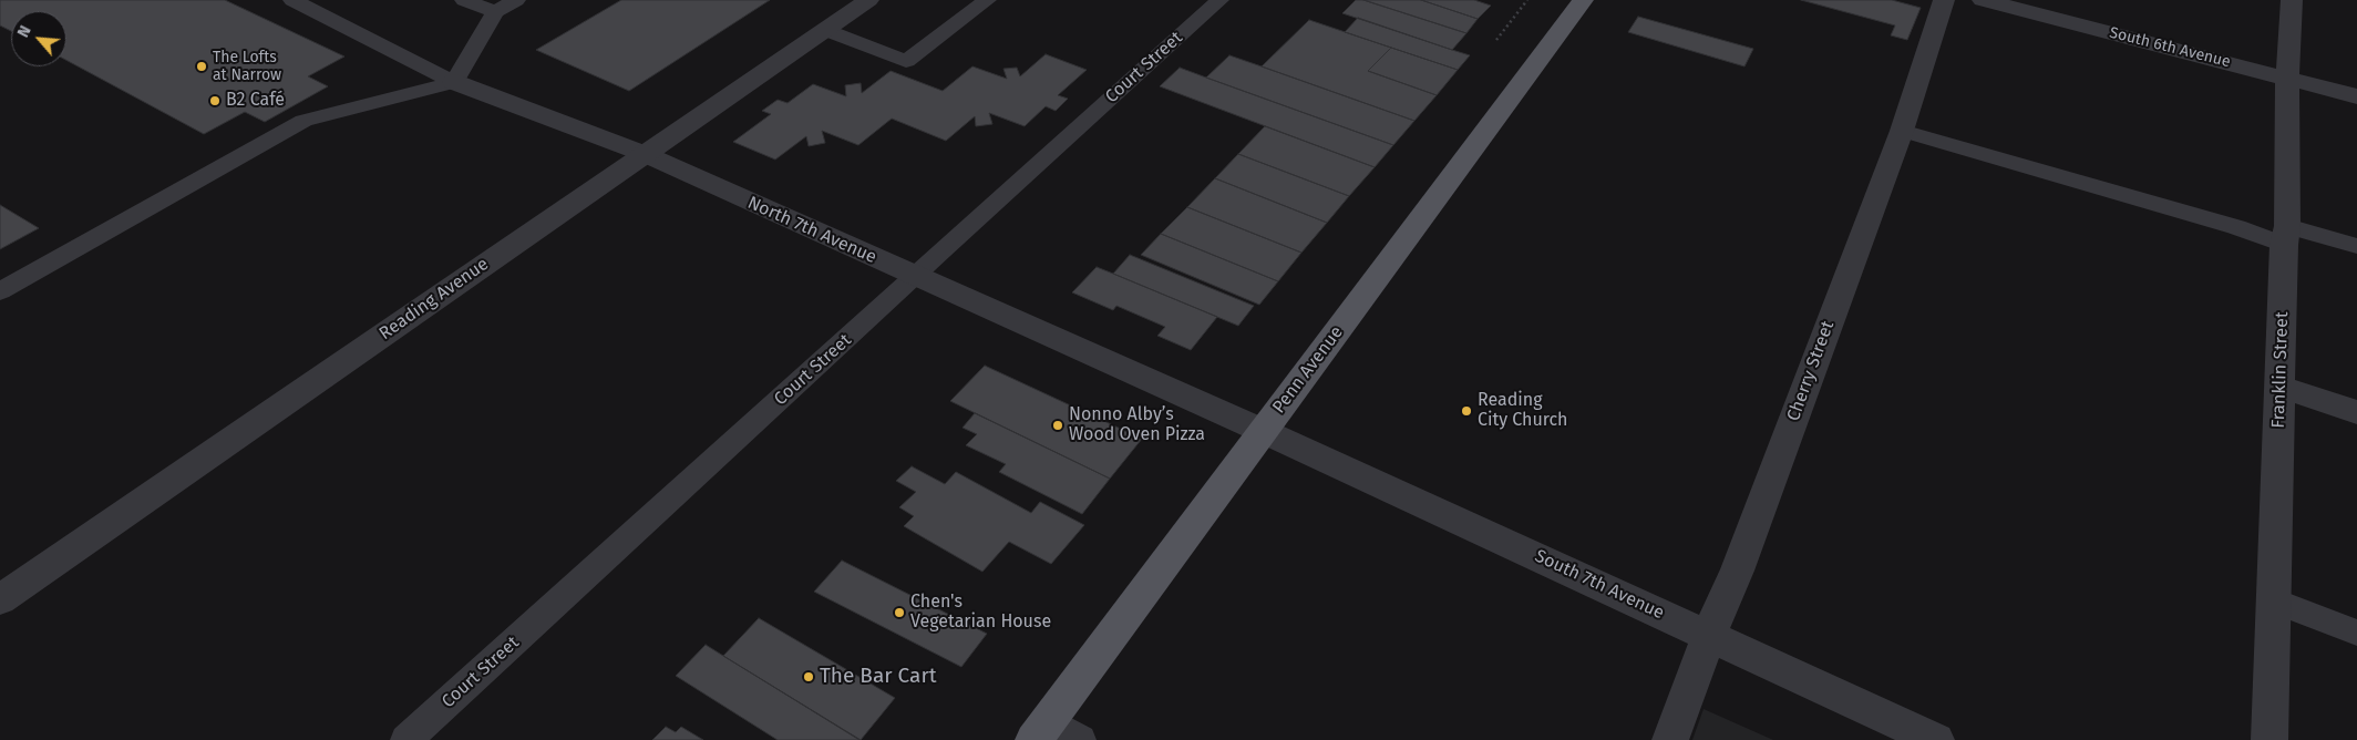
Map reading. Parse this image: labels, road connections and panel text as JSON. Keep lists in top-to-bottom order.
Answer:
{
  "streets": {
    "main road": ["Penn Avenue"],
    "street": [
      "South 6th Avenue",
      "North 7th Avenue",
      "Reading Avenue",
      "Franklin Street",
      "Cherry Street",
      "South 7th Avenue"
    ],
    "lane": ["Court Street"]
  },
  "crossings": [
    ["South 6th Avenue", "Franklin Street"],
    ["Court Street", "North 7th Avenue"],
    ["North 7th Avenue", "Reading Avenue"],
    ["North 7th Avenue", "Penn Avenue"],
    ["North 7th Avenue", "South 7th Avenue"],
    ["Penn Avenue", "South 7th Avenue"],
    ["Cherry Street", "South 7th Avenue"]
  ],
  "places": [
    "The Lofts at Narrow",
    "B2 Café",
    "Reading City Church",
    "Nonno Alby’s Wood Oven Pizza",
    "Chen's Vegetarian House",
    "The Bar Cart"
  ],
  "north": "top left"
}
